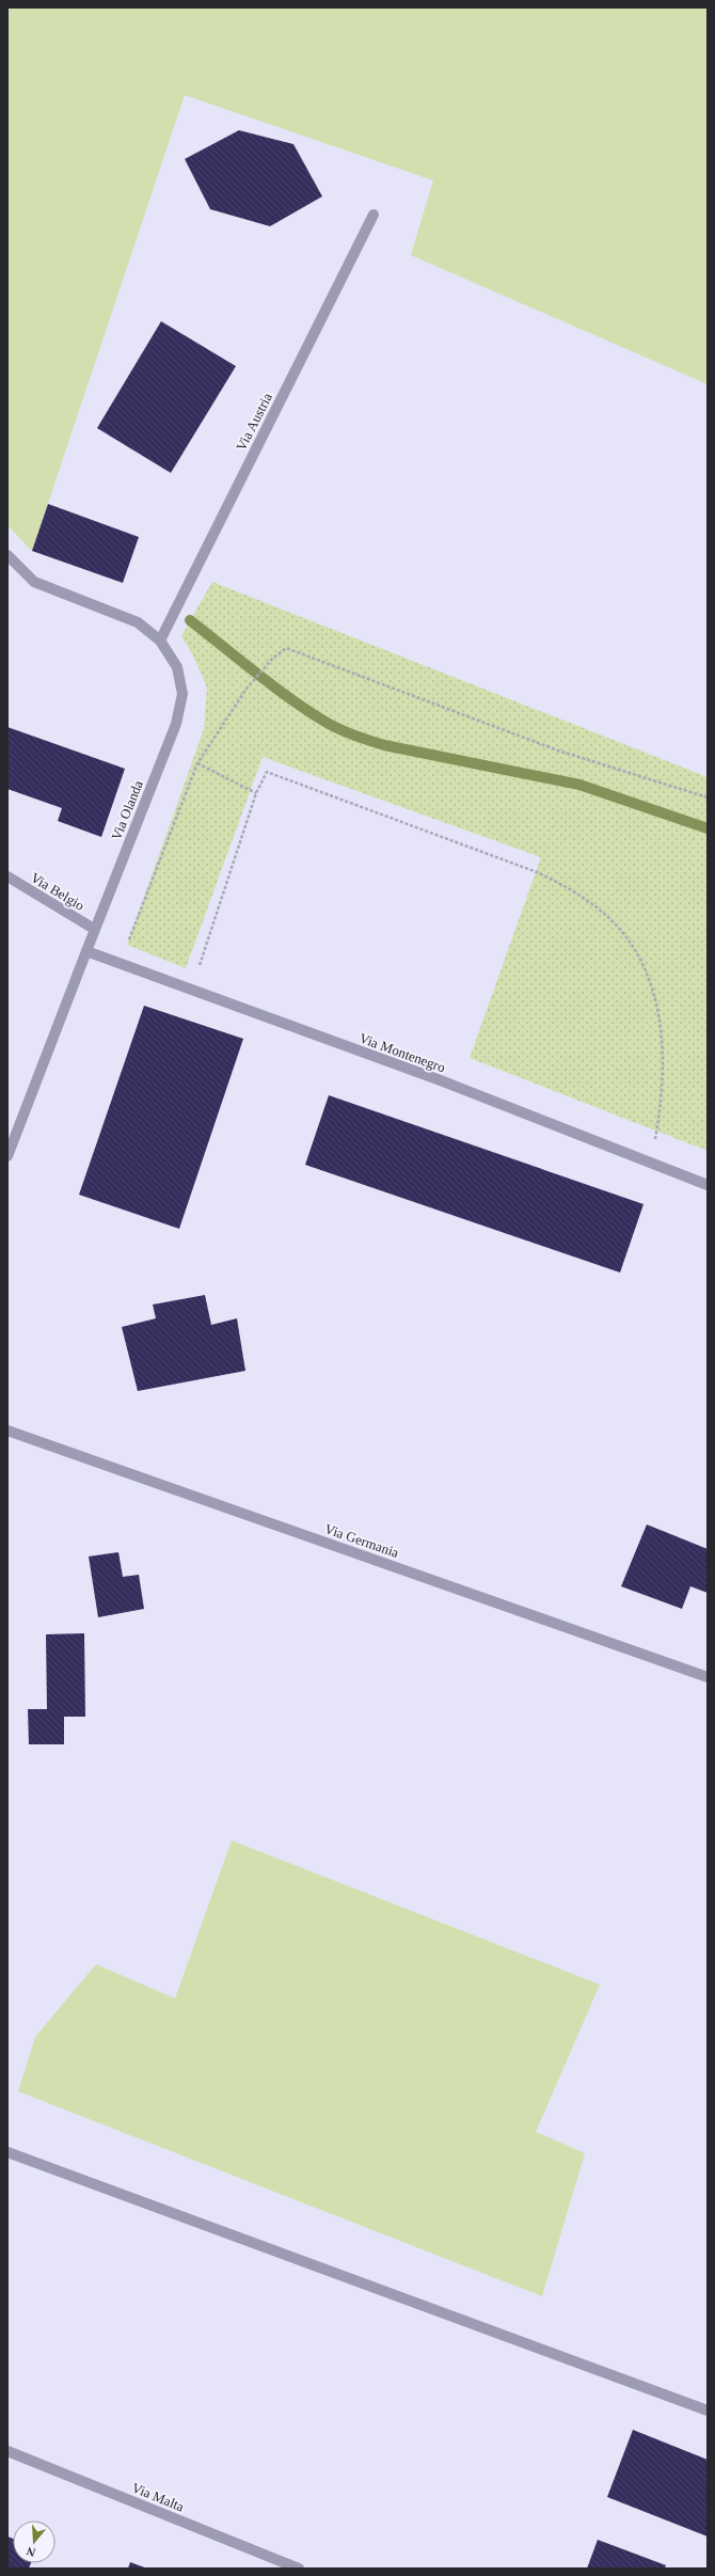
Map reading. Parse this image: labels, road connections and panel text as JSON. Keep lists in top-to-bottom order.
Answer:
{
  "streets": {
    "street": [
      "Via Austria",
      "Via Olanda",
      "Via Belgio",
      "Via Montenegro",
      "Via Germania",
      "Via Malta"
    ]
  },
  "crossings": [
    ["Via Austria", "Via Olanda"],
    ["Via Olanda", "Via Belgio"],
    ["Via Olanda", "Via Montenegro"]
  ],
  "north": "bottom"
}
